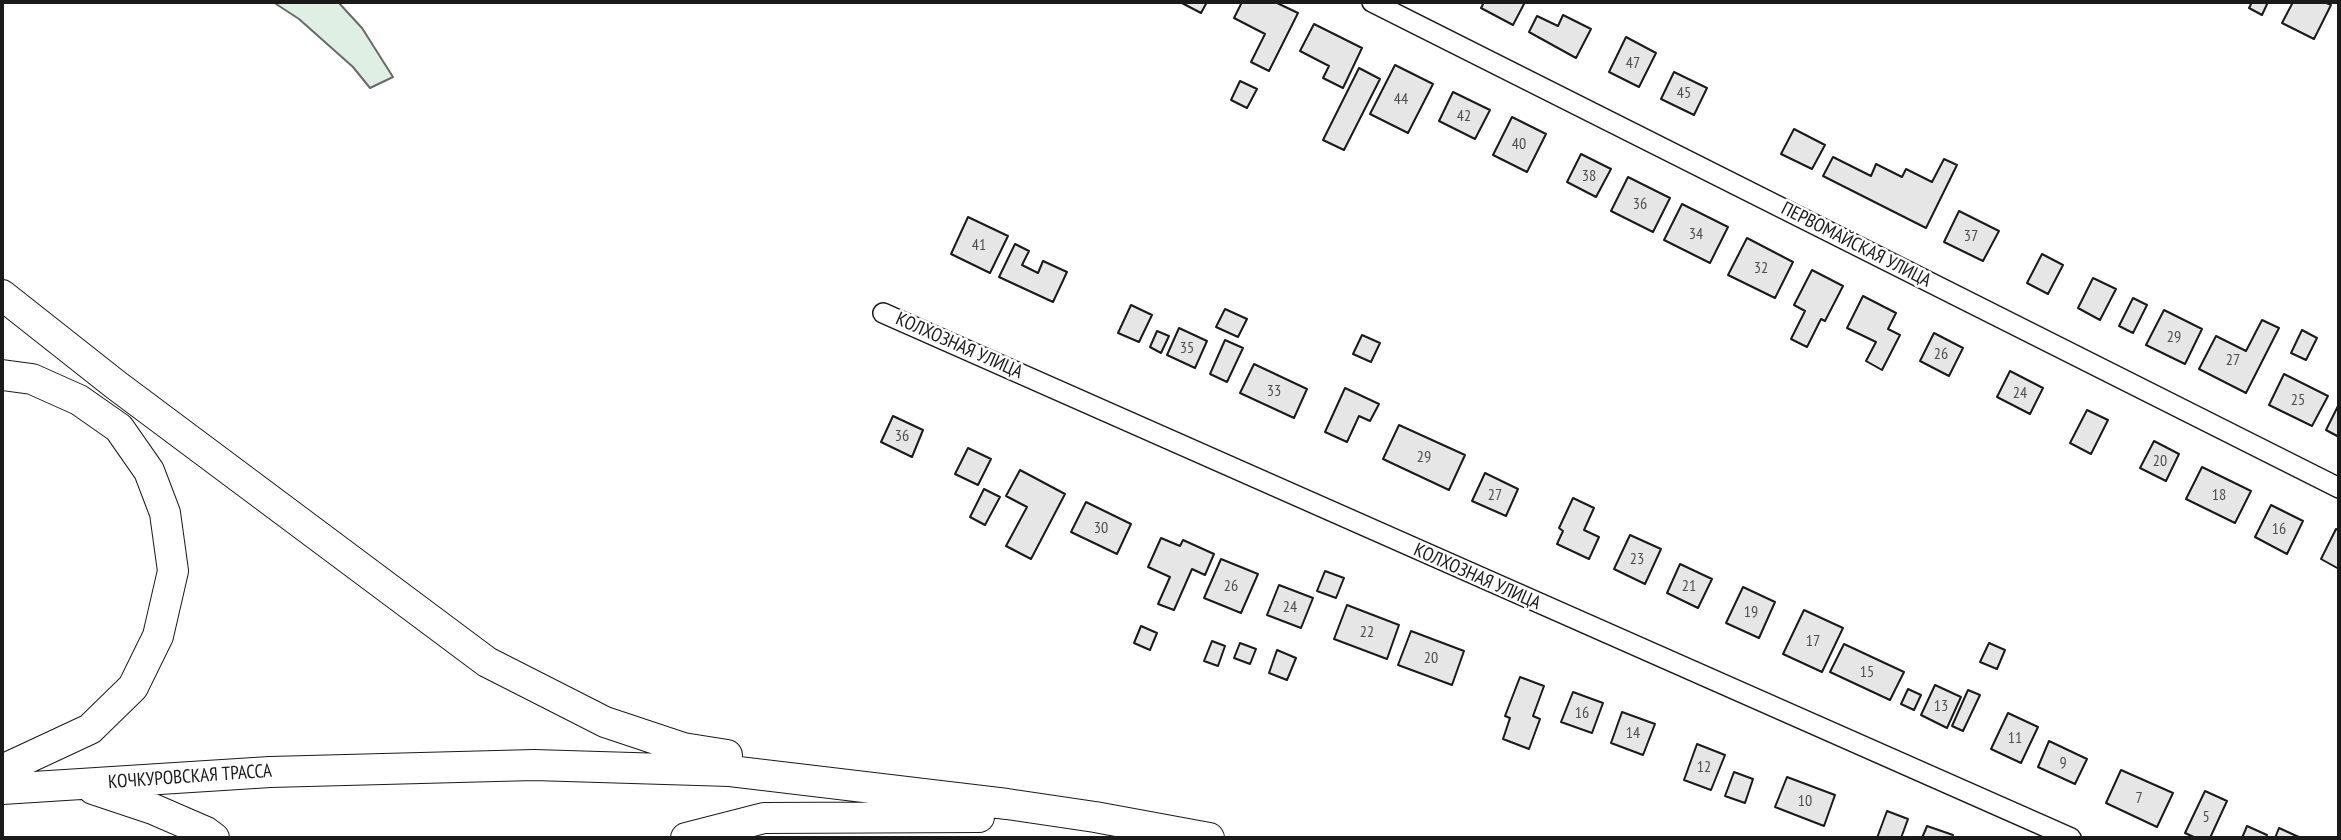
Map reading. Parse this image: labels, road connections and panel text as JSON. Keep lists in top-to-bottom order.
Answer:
{
  "streets": {
    "main road": ["КОЧКУРОВСКАЯ ТРАССА"],
    "street": ["ПЕРВОМАЙСКАЯ УЛИЦА", "КОЛХОЗНАЯ УЛИЦА"]
  },
  "house_numbers": [
    "47",
    "45",
    "44",
    "42",
    "40",
    "38",
    "36",
    "34",
    "37",
    "41",
    "32",
    "29",
    "35",
    "26",
    "27",
    "33",
    "24",
    "25",
    "36",
    "29",
    "20",
    "27",
    "18",
    "30",
    "16",
    "23",
    "26",
    "21",
    "24",
    "19",
    "22",
    "17",
    "20",
    "15",
    "13",
    "16",
    "14",
    "11",
    "9",
    "12",
    "7",
    "10",
    "5"
  ]
}
